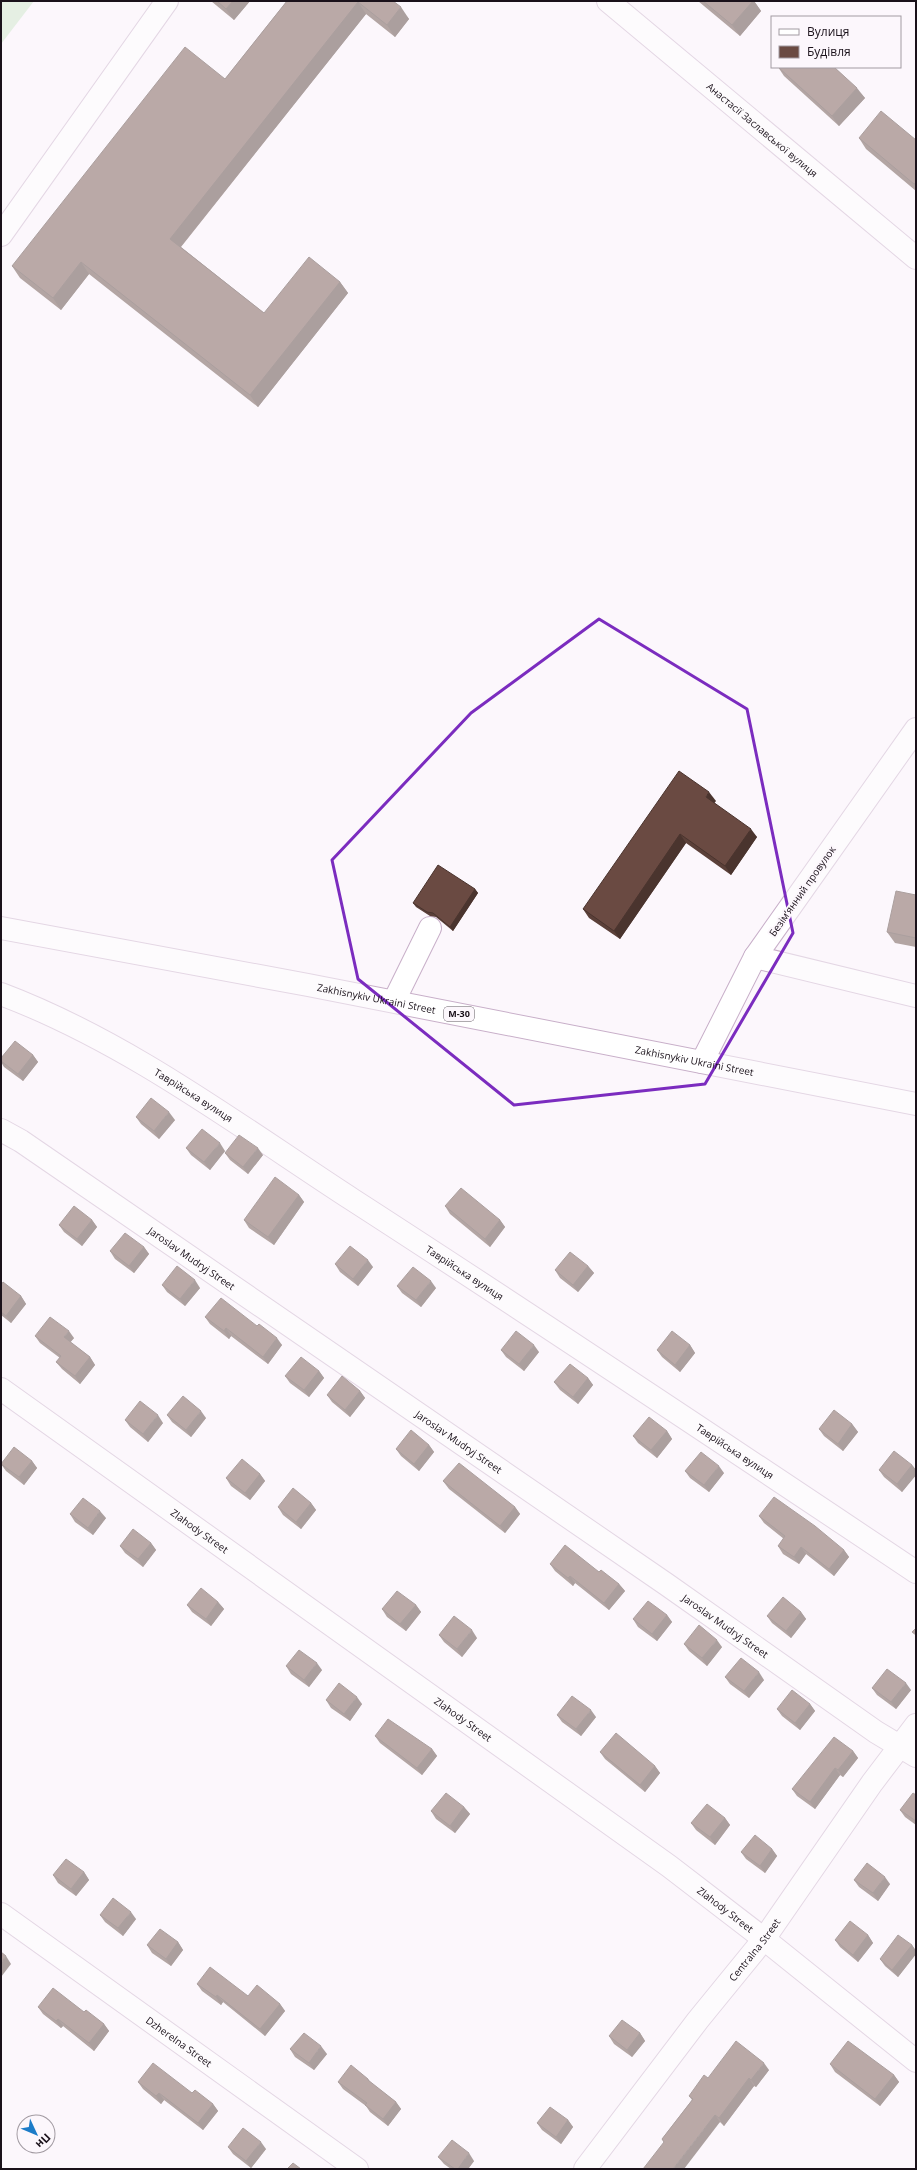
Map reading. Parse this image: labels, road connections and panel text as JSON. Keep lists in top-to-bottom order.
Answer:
{
  "streets": {
    "main road": [
      "Анастасії Заславської вулиця",
      "Безімʼянний провулок",
      "Zakhisnykiv Ukraini Street",
      "М-30",
      "Таврійська вулиця",
      "Jaroslav Mudryj Street",
      "Zlahody Street",
      "Centralna Street",
      "Dzherelna Street"
    ]
  },
  "crossings": [
    ["Безімʼянний провулок", "Zakhisnykiv Ukraini Street"],
    ["Jaroslav Mudryj Street", "Centralna Street"],
    ["Zlahody Street", "Centralna Street"]
  ],
  "legend": ["Вулиця", "Будівля"],
  "north": "bottom right"
}
